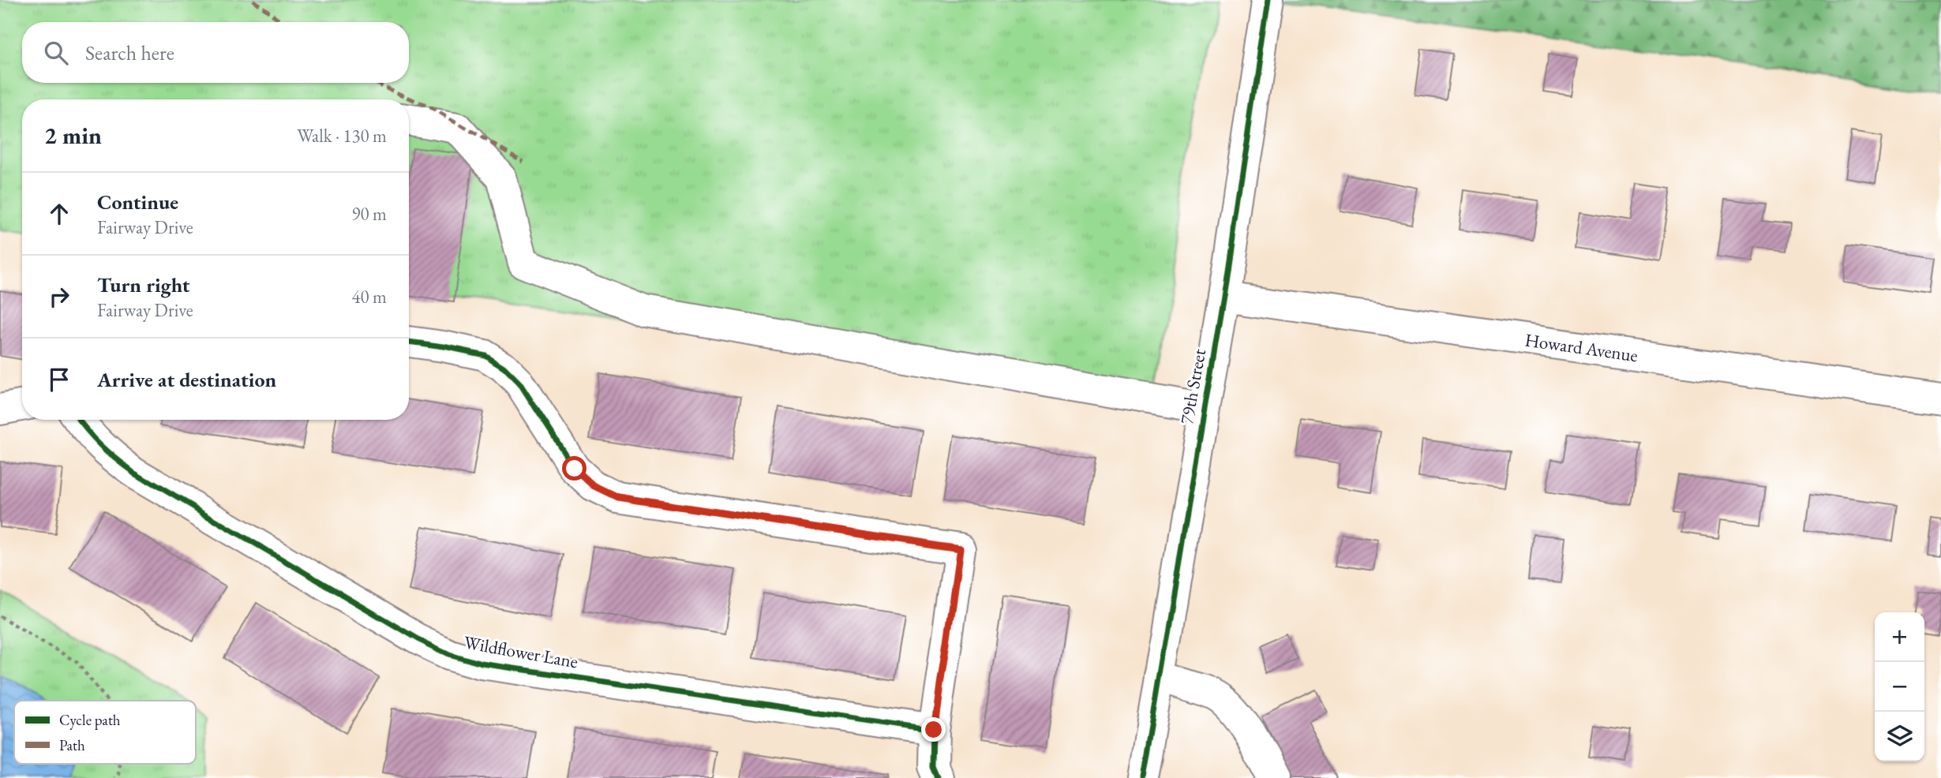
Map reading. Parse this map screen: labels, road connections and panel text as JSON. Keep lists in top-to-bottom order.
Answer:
{
  "streets": {
    "street": ["Howard Avenue", "79th Street", "Wildflower Lane"]
  },
  "crossings": [
    ["Howard Avenue", "79th Street"]
  ],
  "legend": ["Cycle path", "Path"],
  "page": {
    "search": "Search here",
    "heading": ["2 min", "Walk · 130 m"],
    "list": [
      ["Continue", "Fairway Drive", "90 m"],
      ["Turn right", "Fairway Drive", "40 m"],
      "Arrive at destination"
    ],
    "map_buttons": ["+", "−"]
  }
}
